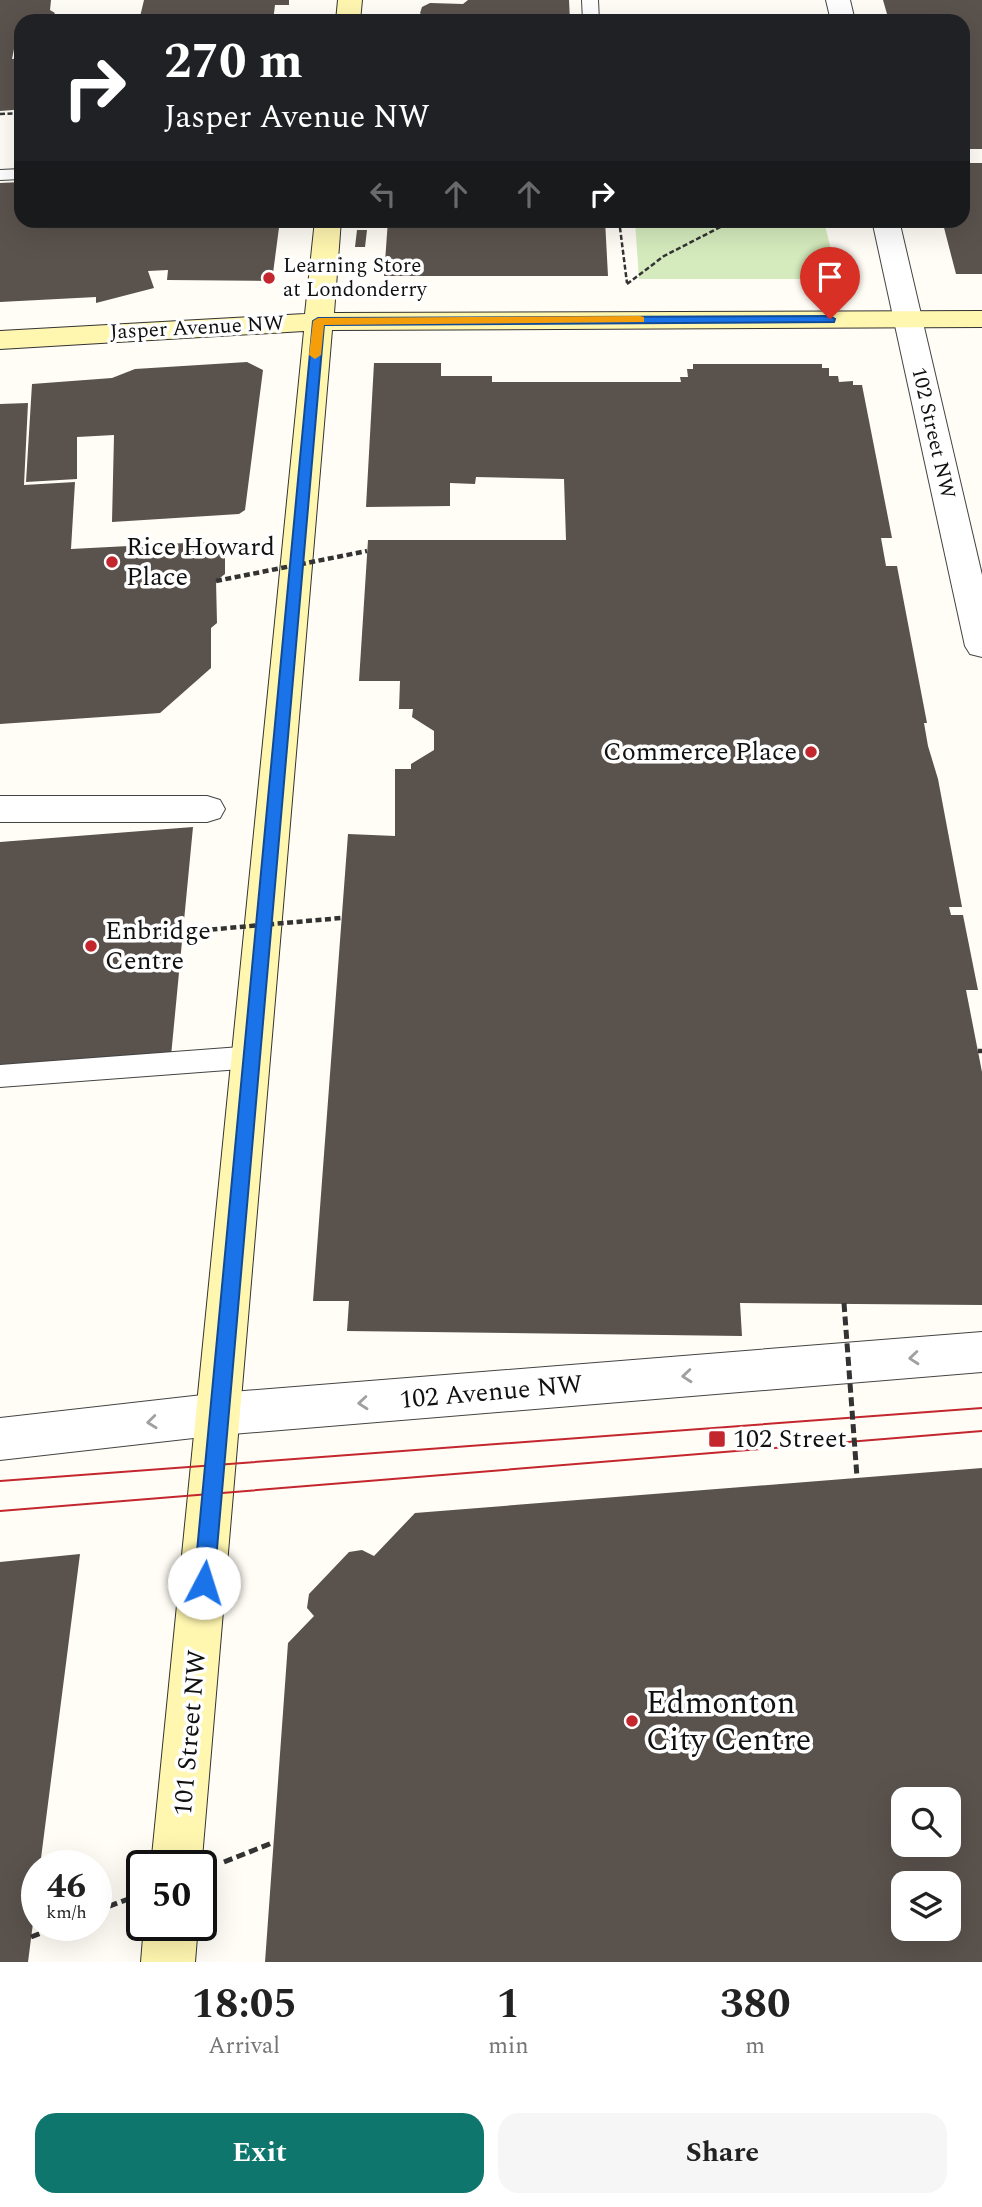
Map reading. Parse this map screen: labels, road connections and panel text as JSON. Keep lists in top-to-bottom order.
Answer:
{
  "streets": {
    "main road": ["Jasper Avenue NW", "101 Street NW"],
    "street": ["102 Street NW", "102 Avenue NW"]
  },
  "crossings": [
    ["Jasper Avenue NW", "102 Street NW"],
    ["Jasper Avenue NW", "101 Street NW"],
    ["102 Avenue NW", "101 Street NW"]
  ],
  "one_way": ["102 Avenue NW"],
  "places": {
    "other": [
      "Learning Store at Londonderry",
      "Rice Howard Place",
      "Commerce Place",
      "Enbridge Centre",
      "Edmonton City Centre"
    ],
    "transit": ["102 Street"]
  },
  "page": {
    "turn": ["270 m", "Jasper Avenue NW"],
    "speed": "46 km/h",
    "limit": "50",
    "eta": [
      "18:05",
      "Arrival",
      "1",
      "min",
      "380",
      "m"
    ],
    "buttons": ["Exit", "Share"]
  }
}
